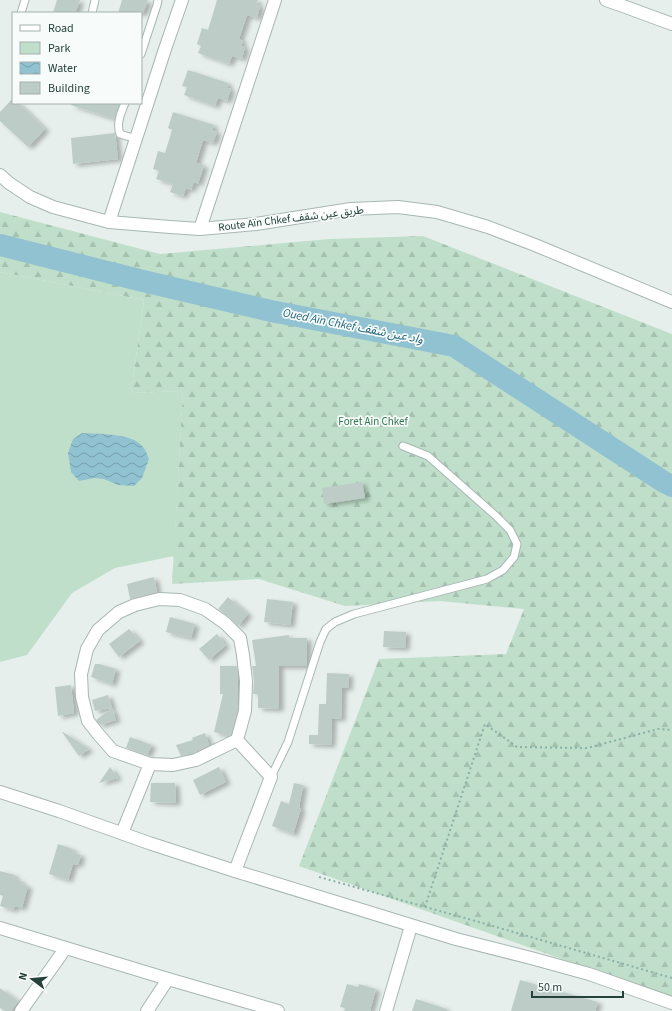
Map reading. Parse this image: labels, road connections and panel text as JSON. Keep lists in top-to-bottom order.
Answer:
{
  "streets": {
    "street": ["Route Aïn Chkef طريق عين شقف"]
  },
  "water": ["Oued Aïn Chkef واد عين شقف"],
  "parks": ["Foret Ain Chkef"],
  "legend": [
    "Road",
    "Park",
    "Water",
    "Building"
  ],
  "scale_bar": "50 m",
  "north": "left"
}
